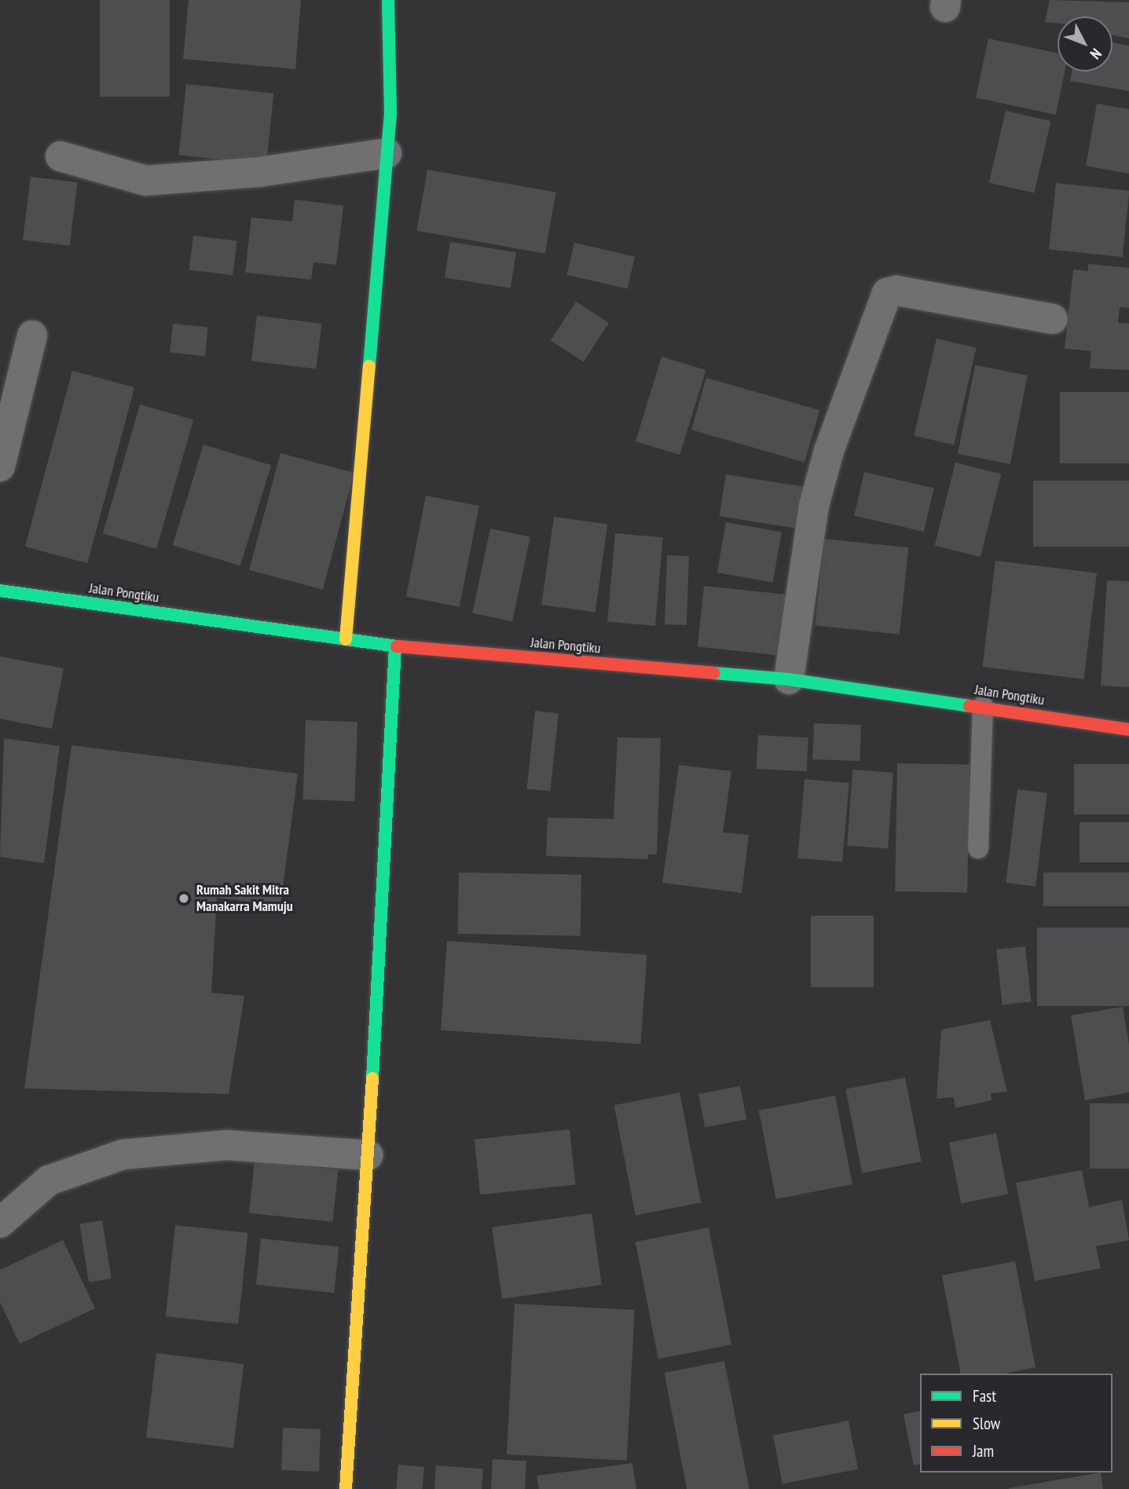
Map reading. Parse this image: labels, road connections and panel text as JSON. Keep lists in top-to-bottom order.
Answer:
{
  "streets": {
    "street": ["Jalan Pongtiku"]
  },
  "places": ["Rumah Sakit Mitra Manakarra Mamuju"],
  "legend": ["Fast", "Slow", "Jam"],
  "north": "bottom right"
}
